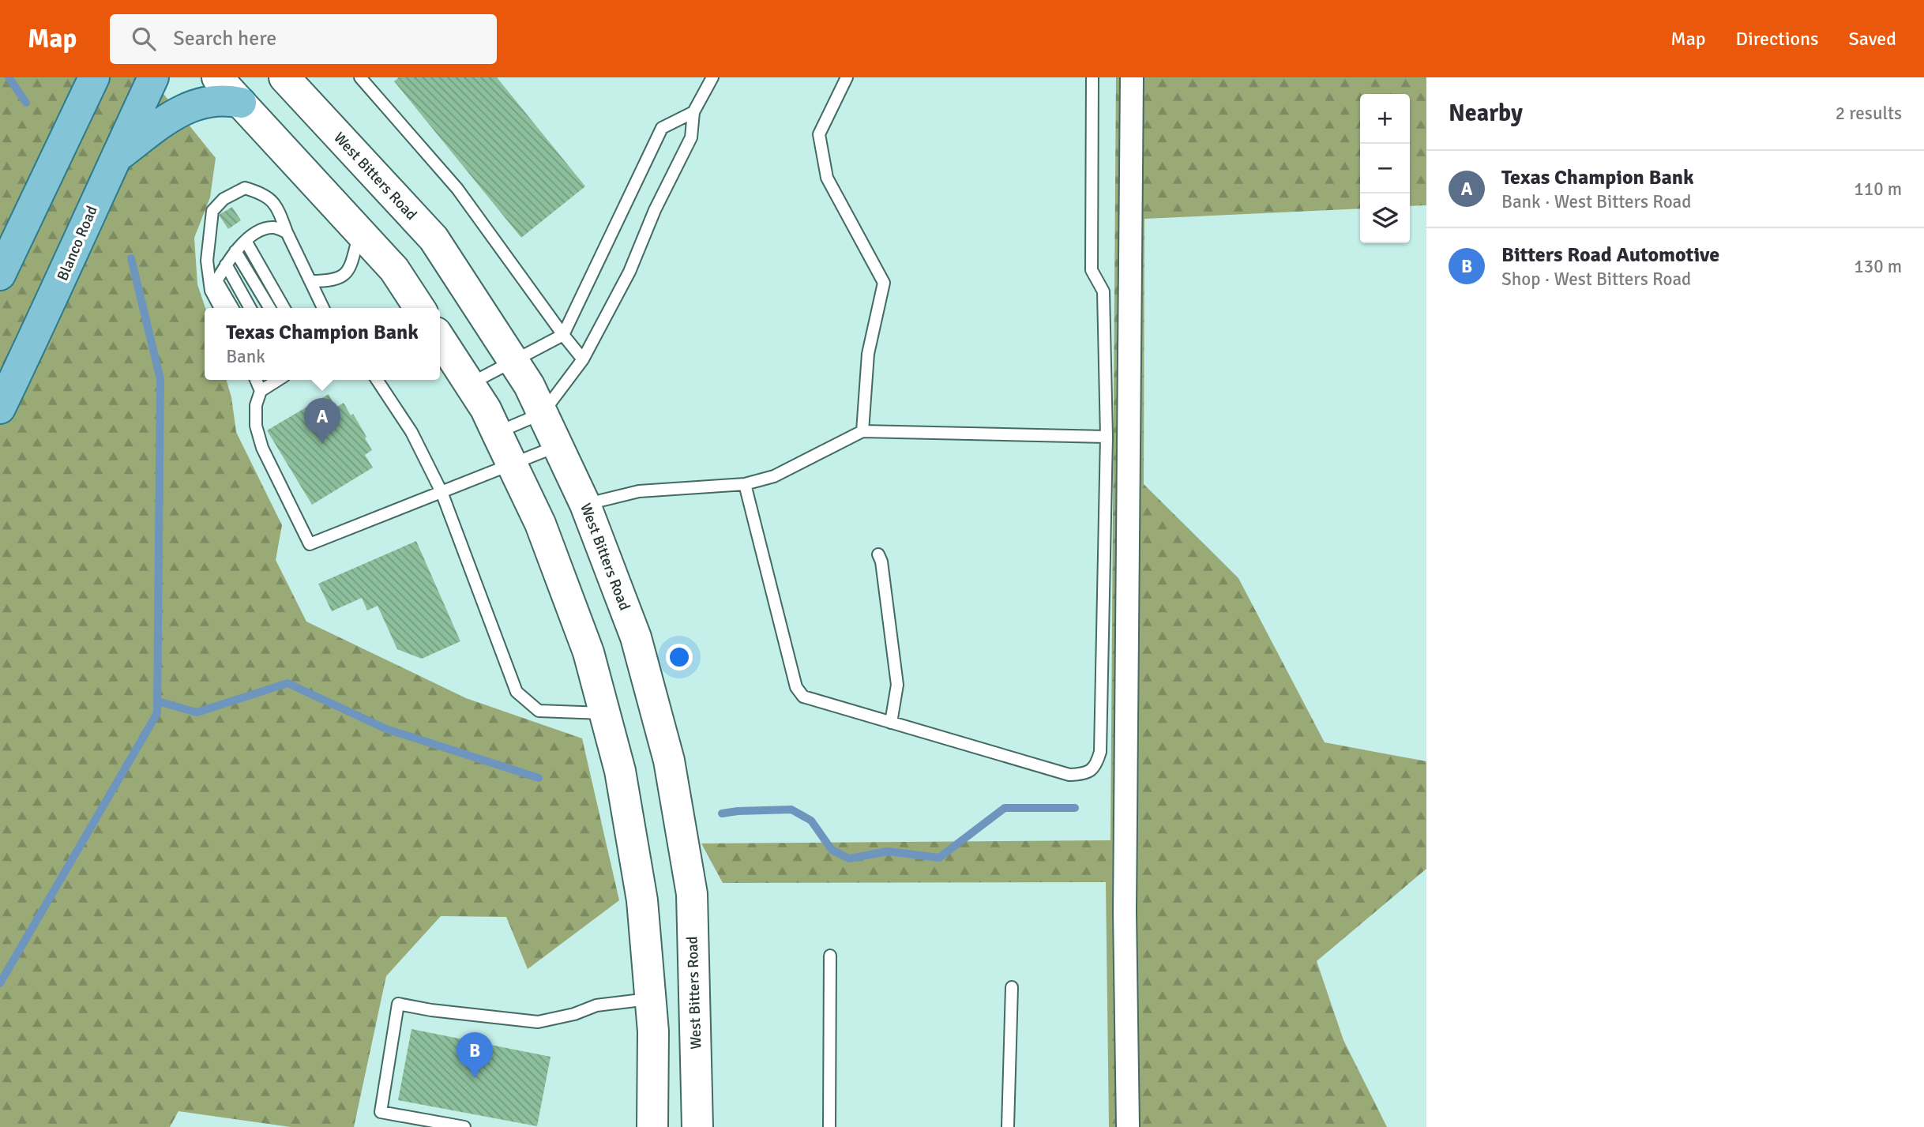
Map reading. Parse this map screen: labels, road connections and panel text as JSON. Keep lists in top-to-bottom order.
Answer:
{
  "streets": {
    "main road": ["West Bitters Road", "Blanco Road"]
  },
  "page": {
    "header": "Map",
    "search": "Search here",
    "nav": ["Map", "Directions", "Saved"],
    "heading": ["Nearby", "2 results"],
    "map_buttons": ["+", "−"],
    "list": [
      {
        "mark": "A",
        "name": "Texas Champion Bank",
        "note": "Bank · West Bitters Road",
        "value": "110 m"
      },
      {
        "mark": "B",
        "name": "Bitters Road Automotive",
        "note": "Shop · West Bitters Road",
        "value": "130 m"
      }
    ],
    "popup": ["Texas Champion Bank", "Bank"],
    "pins": ["A", "B"]
  }
}
